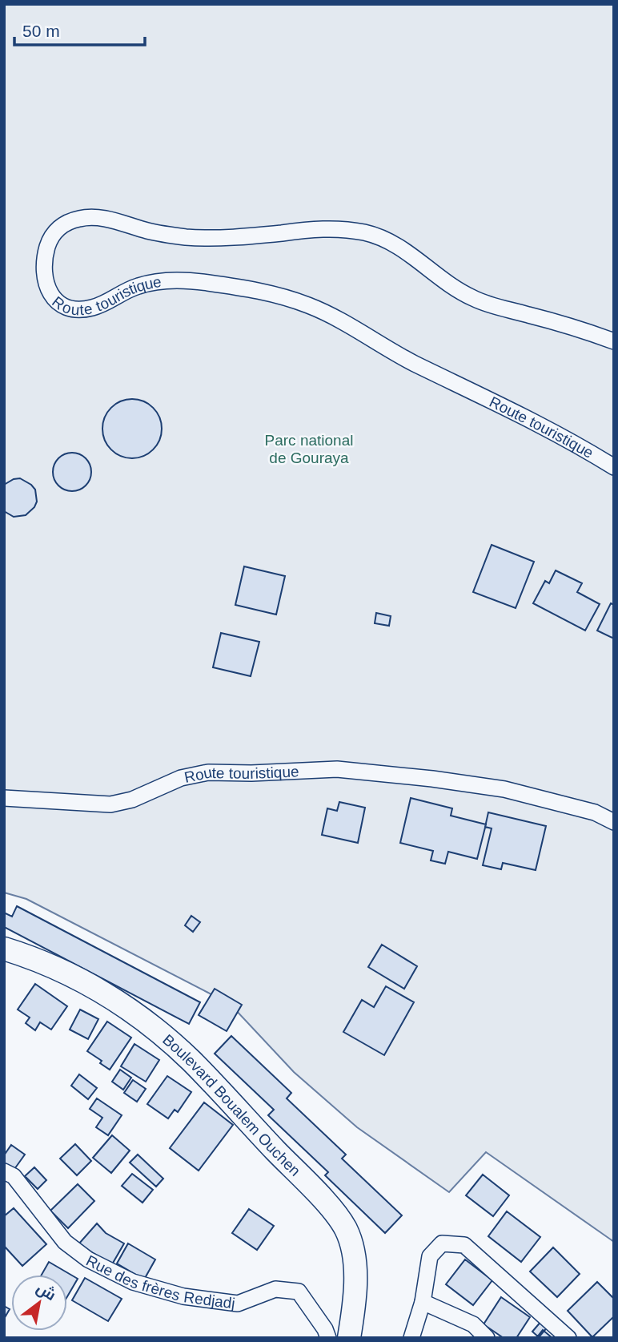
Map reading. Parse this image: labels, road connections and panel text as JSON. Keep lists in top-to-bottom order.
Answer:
{
  "streets": {
    "main road": ["Boulevard Boualem Ouchen"],
    "street": ["Route touristique", "Rue des frères Redjadj"]
  },
  "parks": ["Parc national de Gouraya"],
  "scale_bar": "50 m",
  "north": "top right"
}
